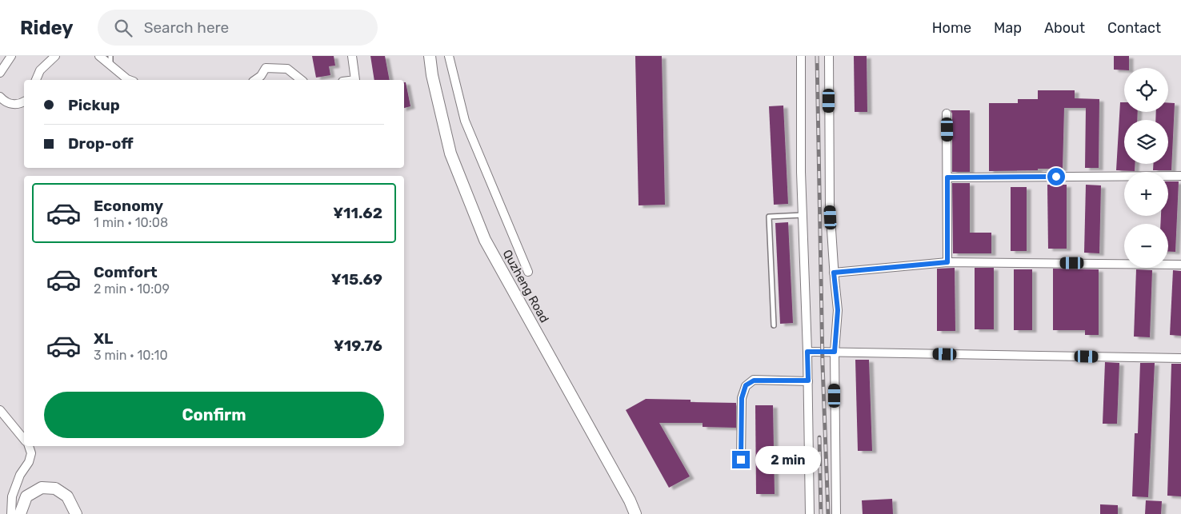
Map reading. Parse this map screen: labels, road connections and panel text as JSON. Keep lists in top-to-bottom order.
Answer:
{
  "streets": {
    "main road": ["Quzheng Road"]
  },
  "page": {
    "header": "Ridey",
    "search": "Search here",
    "nav": [
      "Home",
      "Map",
      "About",
      "Contact"
    ],
    "map_buttons": ["+", "−"],
    "banner": ["Pickup", "Drop-off"],
    "list": [
      {
        "name": "Economy",
        "note": "1 min · 10:08",
        "value": "¥11.62"
      },
      {
        "name": "Comfort",
        "note": "2 min · 10:09",
        "value": "¥15.69"
      },
      {
        "name": "XL",
        "note": "3 min · 10:10",
        "value": "¥19.76"
      }
    ],
    "buttons": "Confirm",
    "bubble": "2 min"
  }
}
